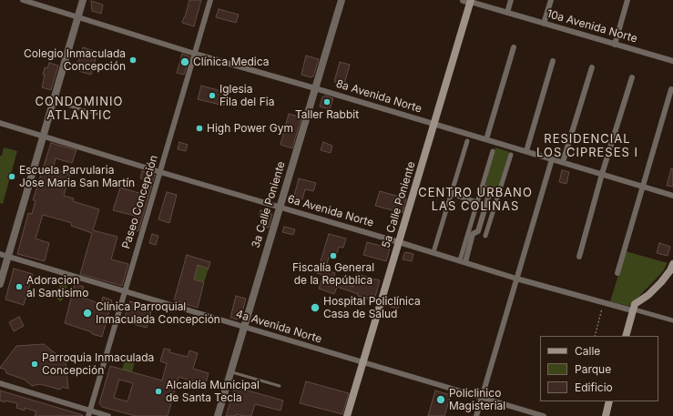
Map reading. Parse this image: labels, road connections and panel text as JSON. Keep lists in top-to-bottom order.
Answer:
{
  "streets": {
    "main road": ["5a Calle Poniente"],
    "street": [
      "10a Avenida Norte",
      "8a Avenida Norte",
      "Paseo Concepción",
      "3a Calle Poniente",
      "6a Avenida Norte",
      "4a Avenida Norte"
    ]
  },
  "crossings": [
    ["10a Avenida Norte", "5a Calle Poniente"],
    ["8a Avenida Norte", "Paseo Concepción"],
    ["8a Avenida Norte", "3a Calle Poniente"],
    ["8a Avenida Norte", "5a Calle Poniente"],
    ["Paseo Concepción", "6a Avenida Norte"],
    ["Paseo Concepción", "4a Avenida Norte"],
    ["3a Calle Poniente", "6a Avenida Norte"],
    ["3a Calle Poniente", "4a Avenida Norte"],
    ["5a Calle Poniente", "6a Avenida Norte"],
    ["5a Calle Poniente", "4a Avenida Norte"]
  ],
  "districts": ["CONDOMINIO ATLANTIC", "RESIDENCIAL LOS CIPRESES I", "CENTRO URBANO LAS COLINAS"],
  "places": [
    "Colegio Inmaculada Concepción",
    "Clínica Medica",
    "Iglesia Fila del Fia",
    "Taller Rabbit",
    "High Power Gym",
    "Escuela Parvularia Jose Maria San Martín",
    "Fiscalía General de la República",
    "Adoracion al Santisimo",
    "Hospital Policlínica Casa de Salud",
    "Clínica Parroquial Inmaculada Concepción",
    "Parroquia Inmaculada Concepción",
    "Alcaldía Municipal de Santa Tecla",
    "Policlinico Magisterial"
  ],
  "legend": ["Calle", "Parque", "Edificio"]
}
